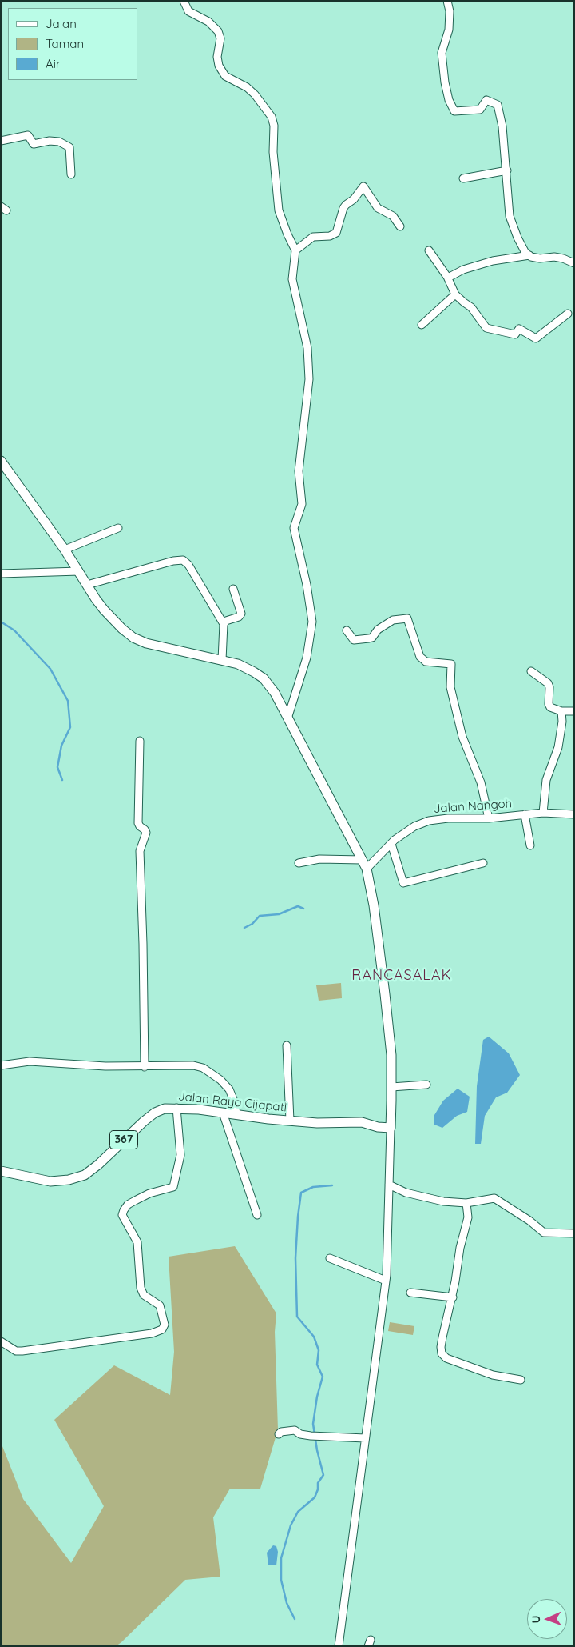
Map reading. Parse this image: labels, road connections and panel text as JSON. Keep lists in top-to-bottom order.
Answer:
{
  "streets": {
    "main road": ["Jalan Raya Cijapati", "367"],
    "street": ["Jalan Nangoh"]
  },
  "districts": ["RANCASALAK"],
  "legend": ["Jalan", "Taman", "Air"],
  "north": "left"
}
